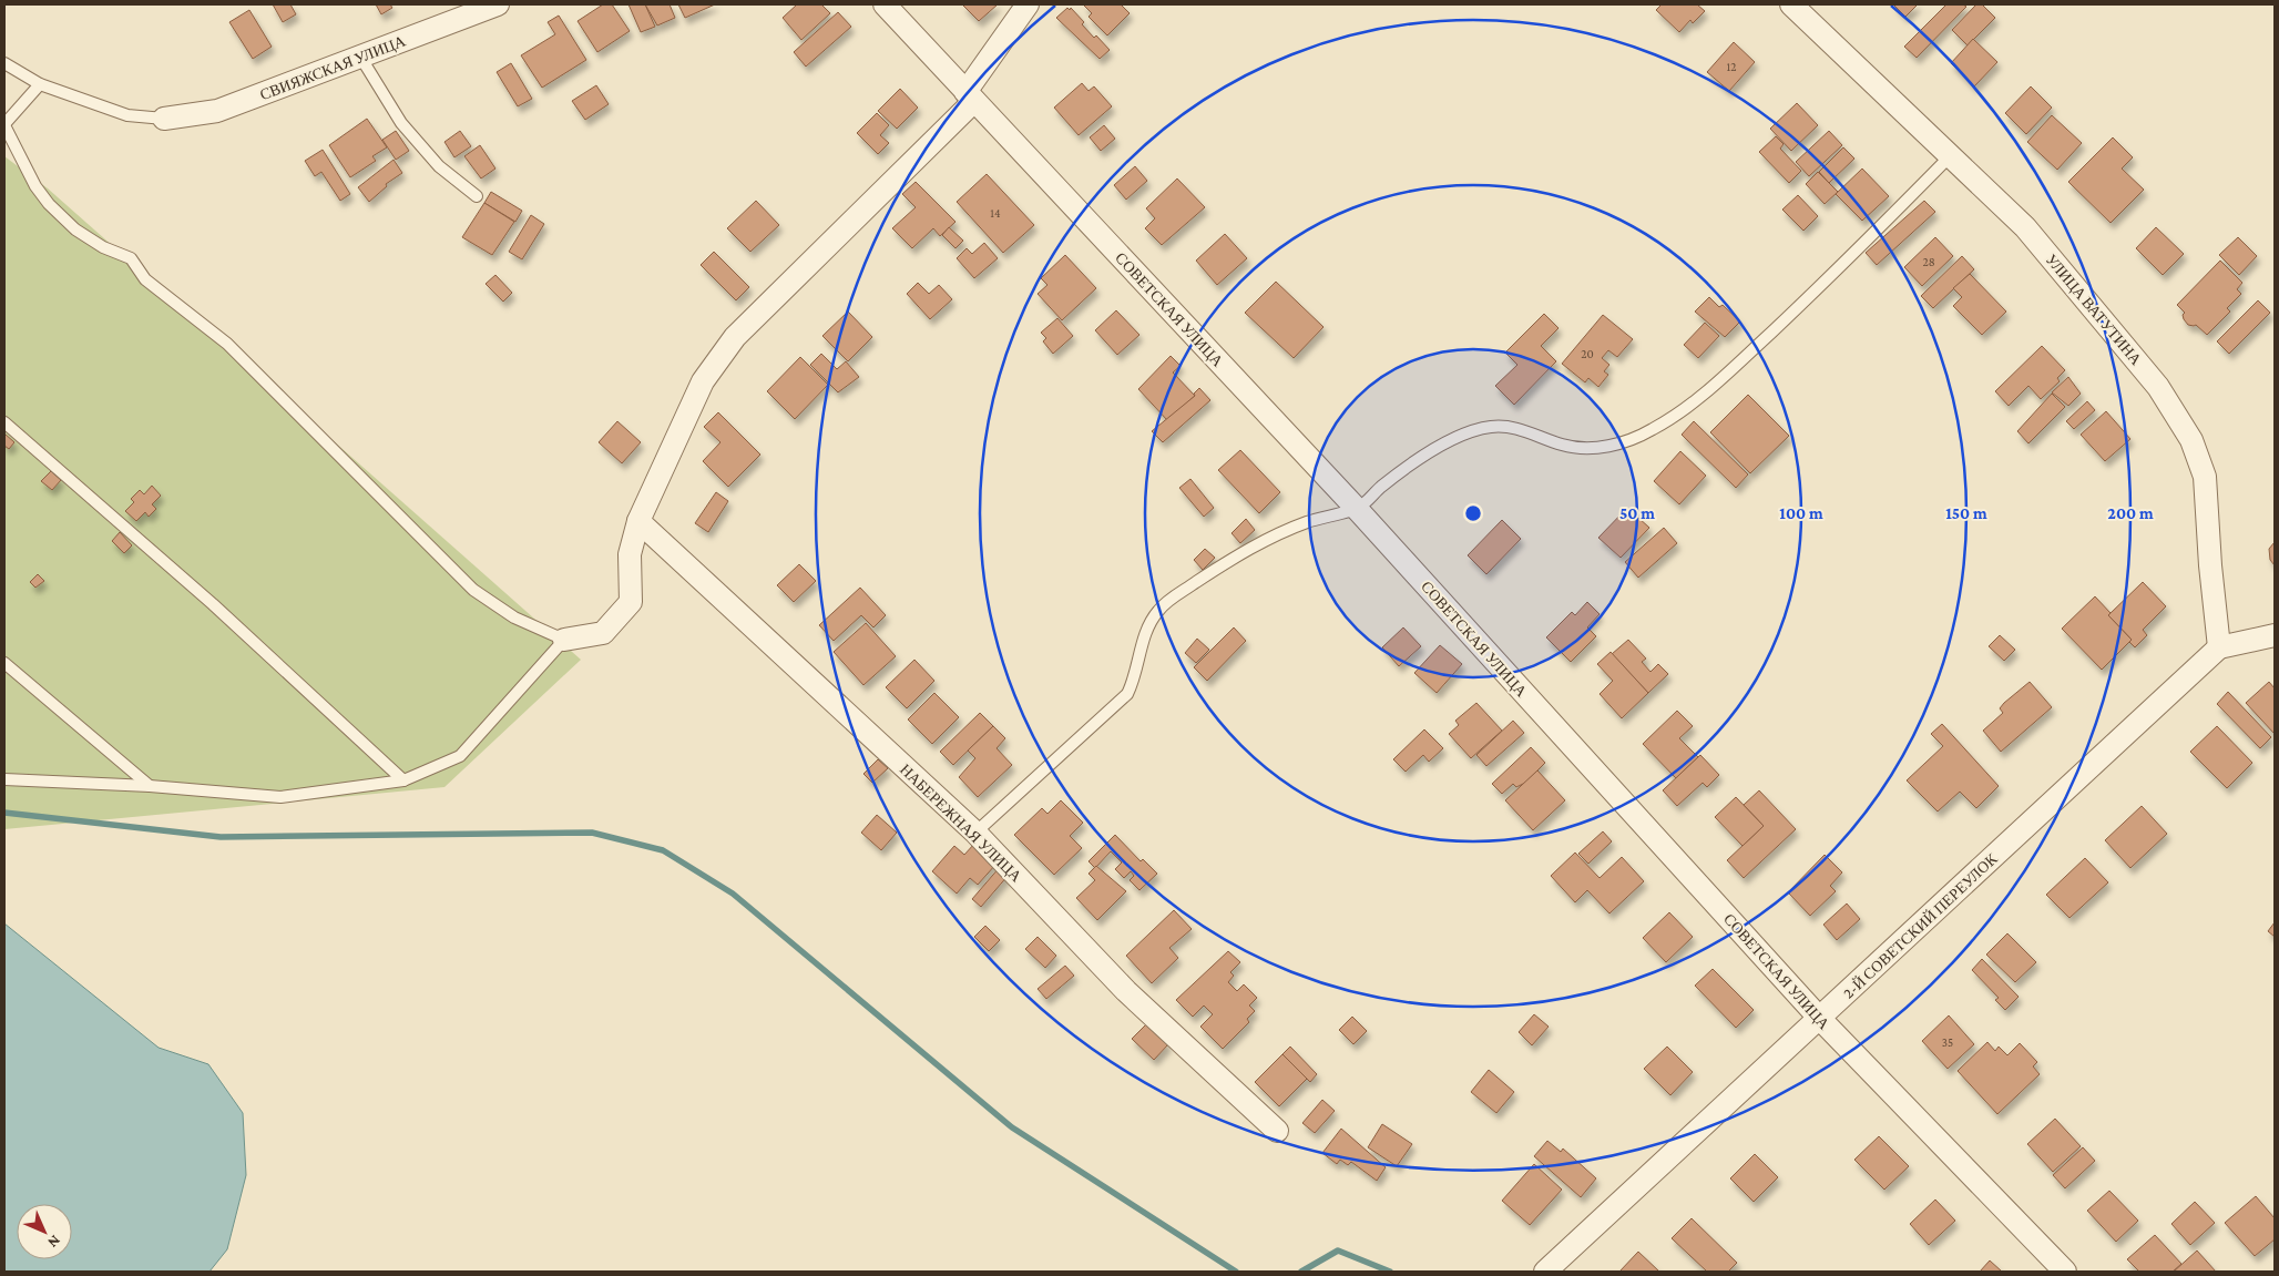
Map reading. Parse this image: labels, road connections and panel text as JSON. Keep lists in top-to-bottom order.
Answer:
{
  "streets": {
    "street": [
      "СВИЯЖСКАЯ УЛИЦА",
      "СОВЕТСКАЯ УЛИЦА",
      "УЛИЦА ВАТУТИНА",
      "НАБЕРЕЖНАЯ УЛИЦА",
      "2-Й СОВЕТСКИЙ ПЕРЕУЛОК"
    ]
  },
  "crossings": [
    ["СОВЕТСКАЯ УЛИЦА", "2-Й СОВЕТСКИЙ ПЕРЕУЛОК"],
    ["УЛИЦА ВАТУТИНА", "2-Й СОВЕТСКИЙ ПЕРЕУЛОК"]
  ],
  "house_numbers": [
    "12",
    "14",
    "28",
    "20",
    "35"
  ],
  "north": "bottom right",
  "rings": [
    "50 m",
    "100 m",
    "150 m",
    "200 m"
  ]
}
